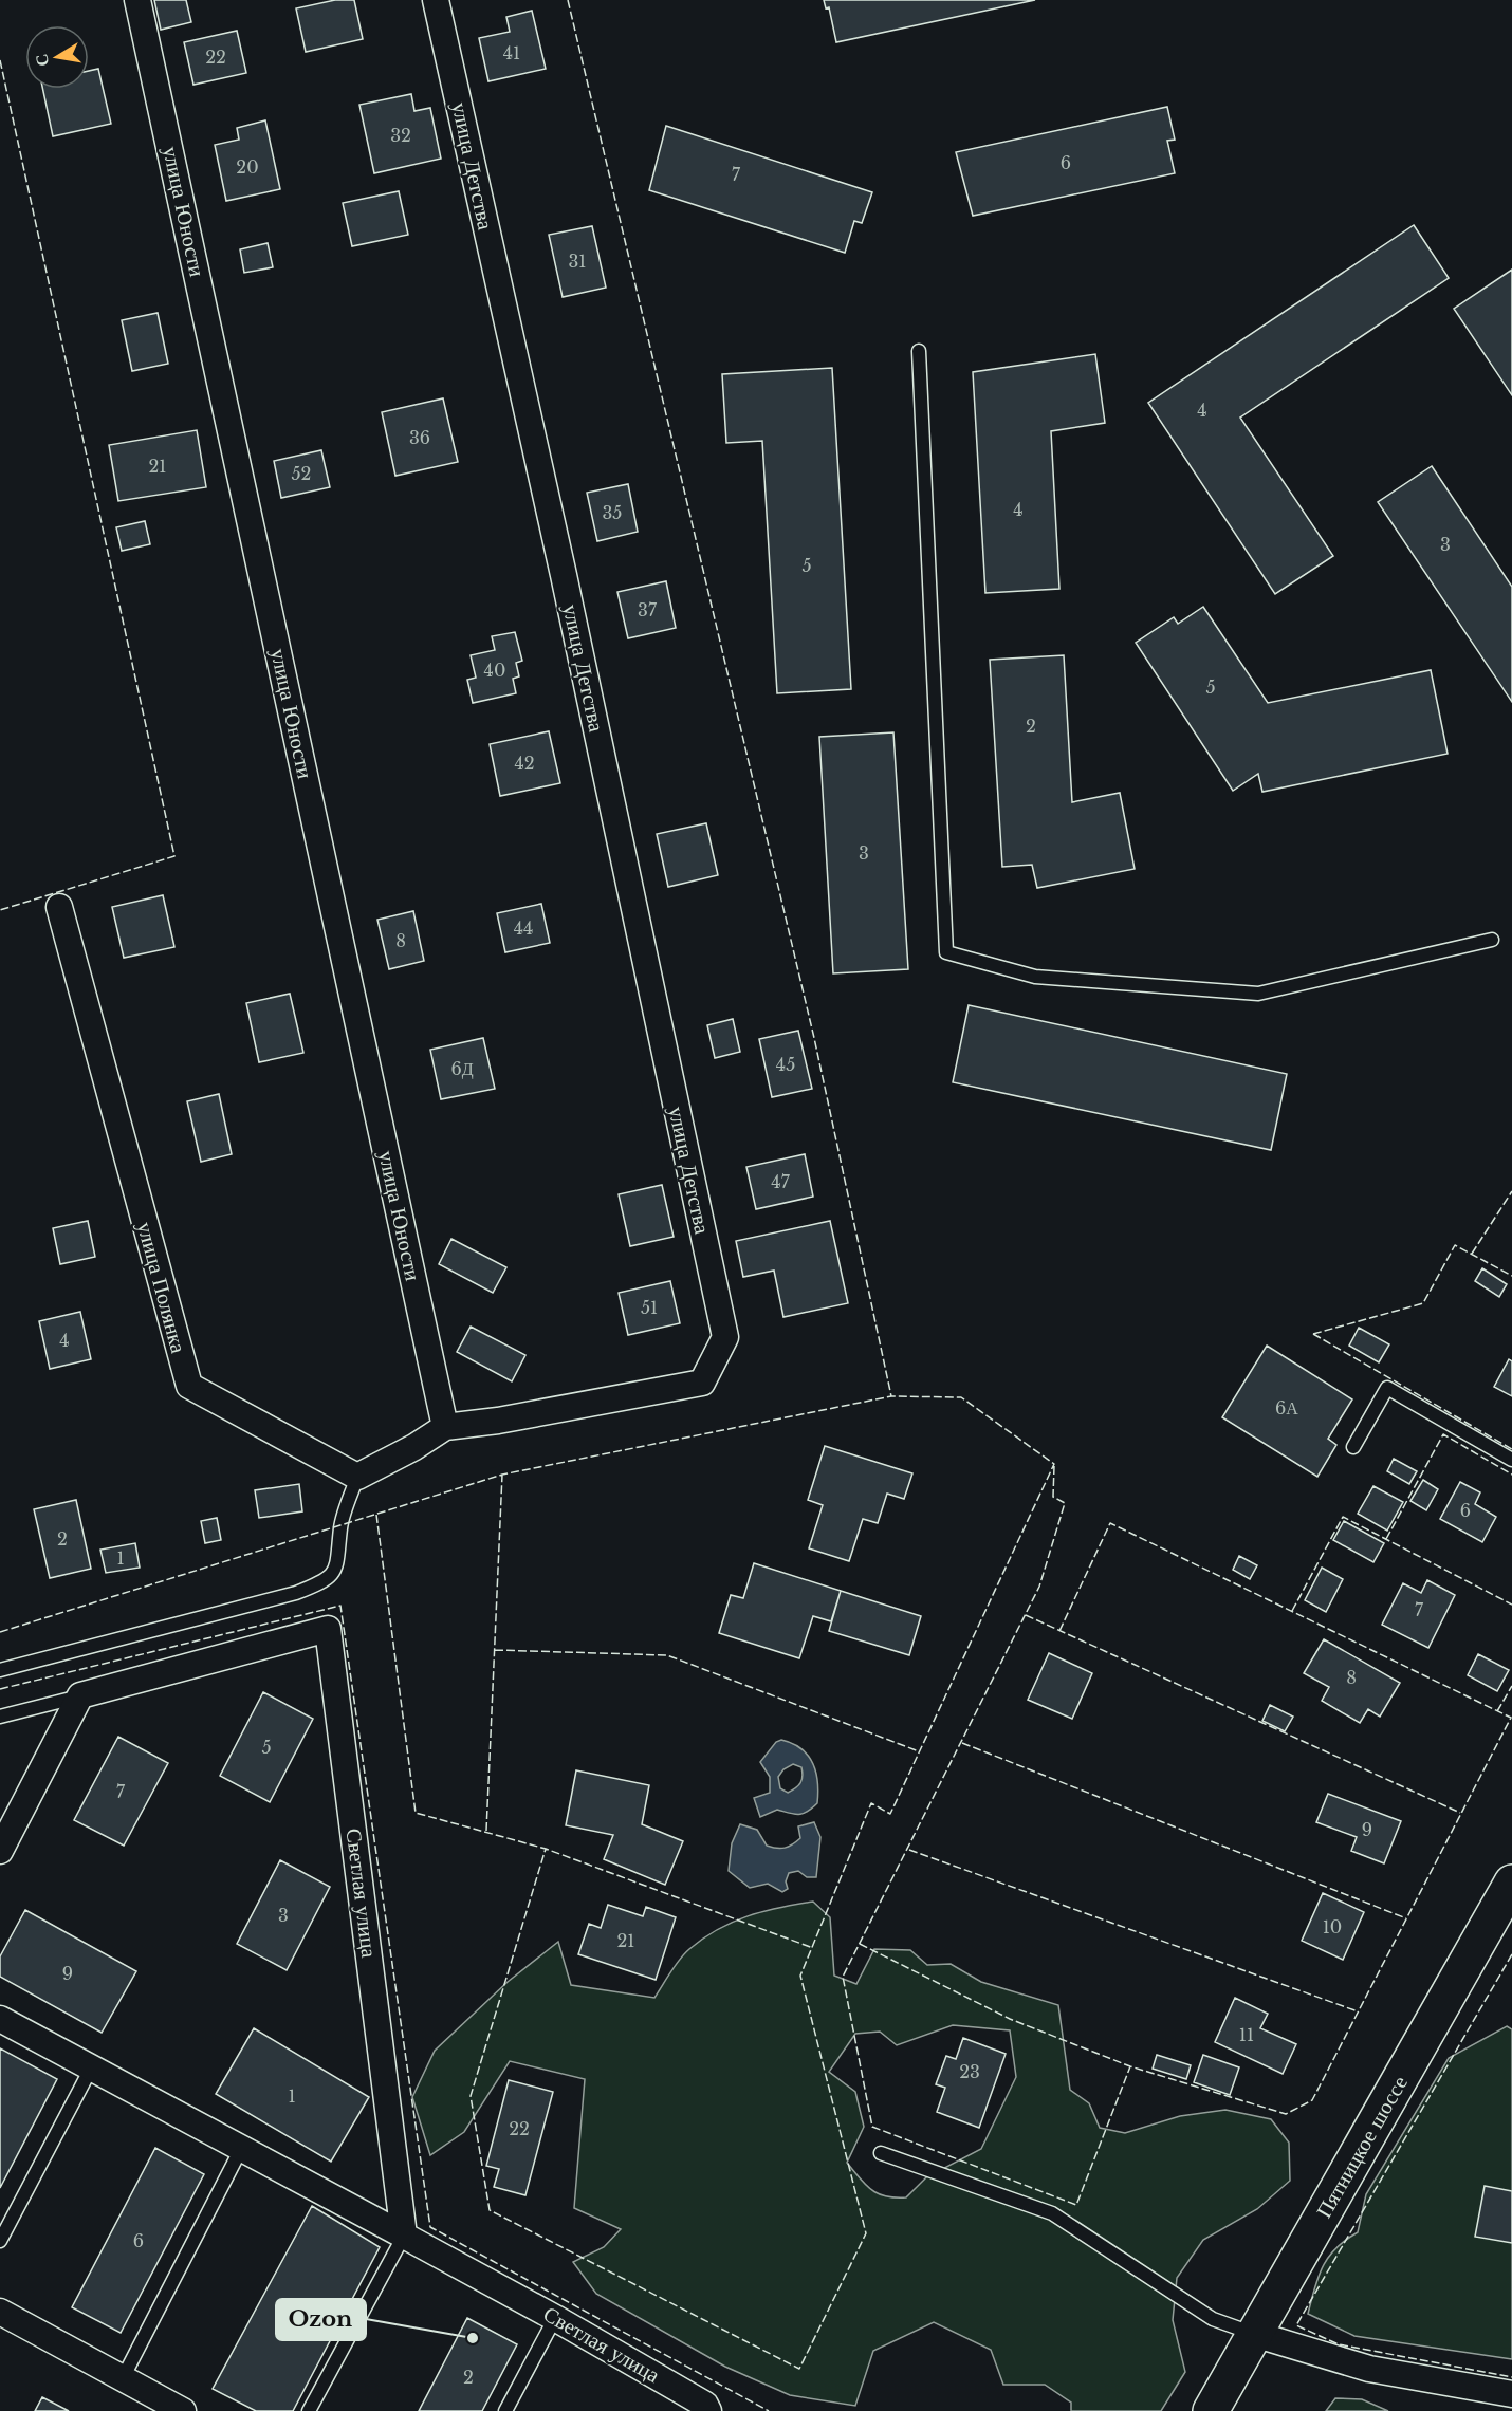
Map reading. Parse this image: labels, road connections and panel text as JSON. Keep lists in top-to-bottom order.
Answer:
{
  "streets": {
    "main road": ["Пятницкое шоссе"],
    "street": [
      "улица Детства",
      "улица Юности",
      "улица Полянка",
      "Светлая улица"
    ]
  },
  "crossings": [
    ["улица Детства", "улица Юности"]
  ],
  "places": ["Ozon"],
  "house_numbers": [
    "41",
    "22",
    "32",
    "6",
    "20",
    "7",
    "31",
    "4",
    "36",
    "21",
    "52",
    "4",
    "35",
    "3",
    "5",
    "37",
    "40",
    "5",
    "2",
    "42",
    "3",
    "44",
    "8",
    "45",
    "6Д",
    "47",
    "51",
    "4",
    "6А",
    "6",
    "2",
    "1",
    "7",
    "8",
    "5",
    "7",
    "9",
    "3",
    "10",
    "21",
    "9",
    "11",
    "23",
    "1",
    "22",
    "6",
    "2"
  ],
  "north": "left"
}
